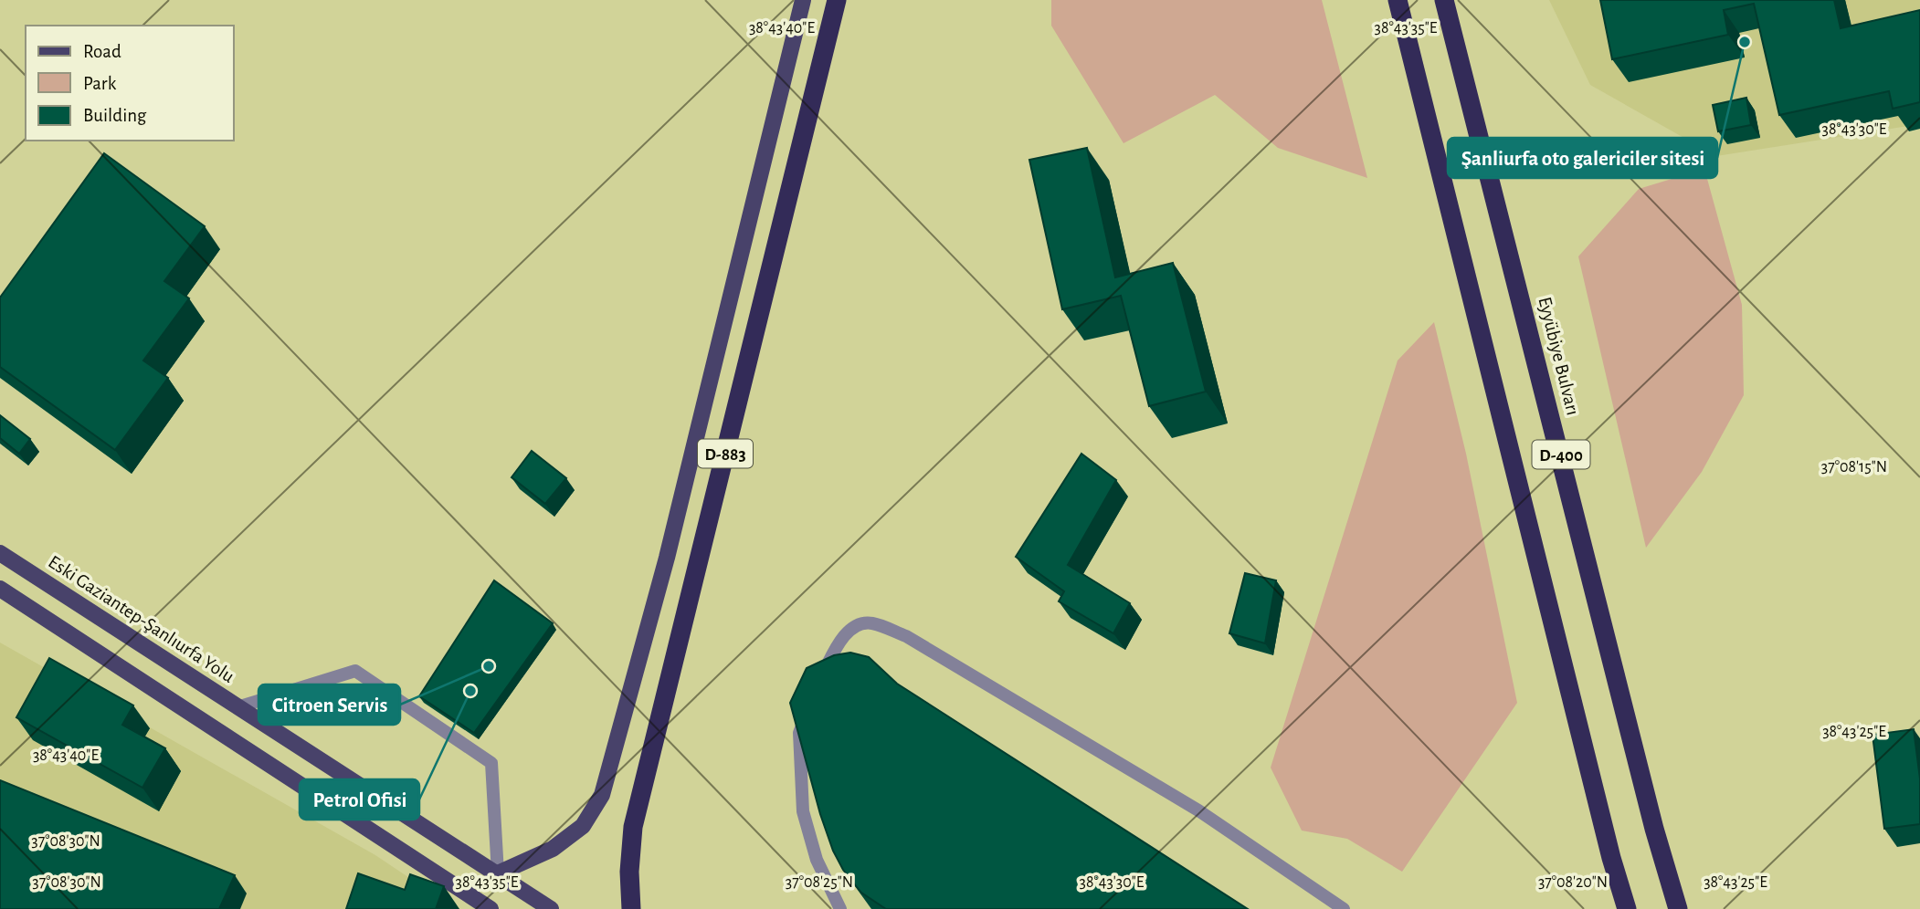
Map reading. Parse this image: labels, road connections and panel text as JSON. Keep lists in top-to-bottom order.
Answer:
{
  "streets": {
    "highway": ["Eyyübiye Bulvarı", "D-883", "D-400"],
    "main road": ["Eski Gaziantep-Şanlıurfa Yolu"]
  },
  "places": ["Şanliurfa oto galericiler sitesi", "Citroen Servis", "Petrol Ofisi"],
  "legend": ["Road", "Park", "Building"],
  "coordinates": [
    "38°43'40\"E",
    "38°43'35\"E",
    "38°43'30\"E",
    "37°08'15\"N",
    "38°43'25\"E",
    "37°08'30\"N",
    "37°08'25\"N",
    "37°08'20\"N"
  ]
}
